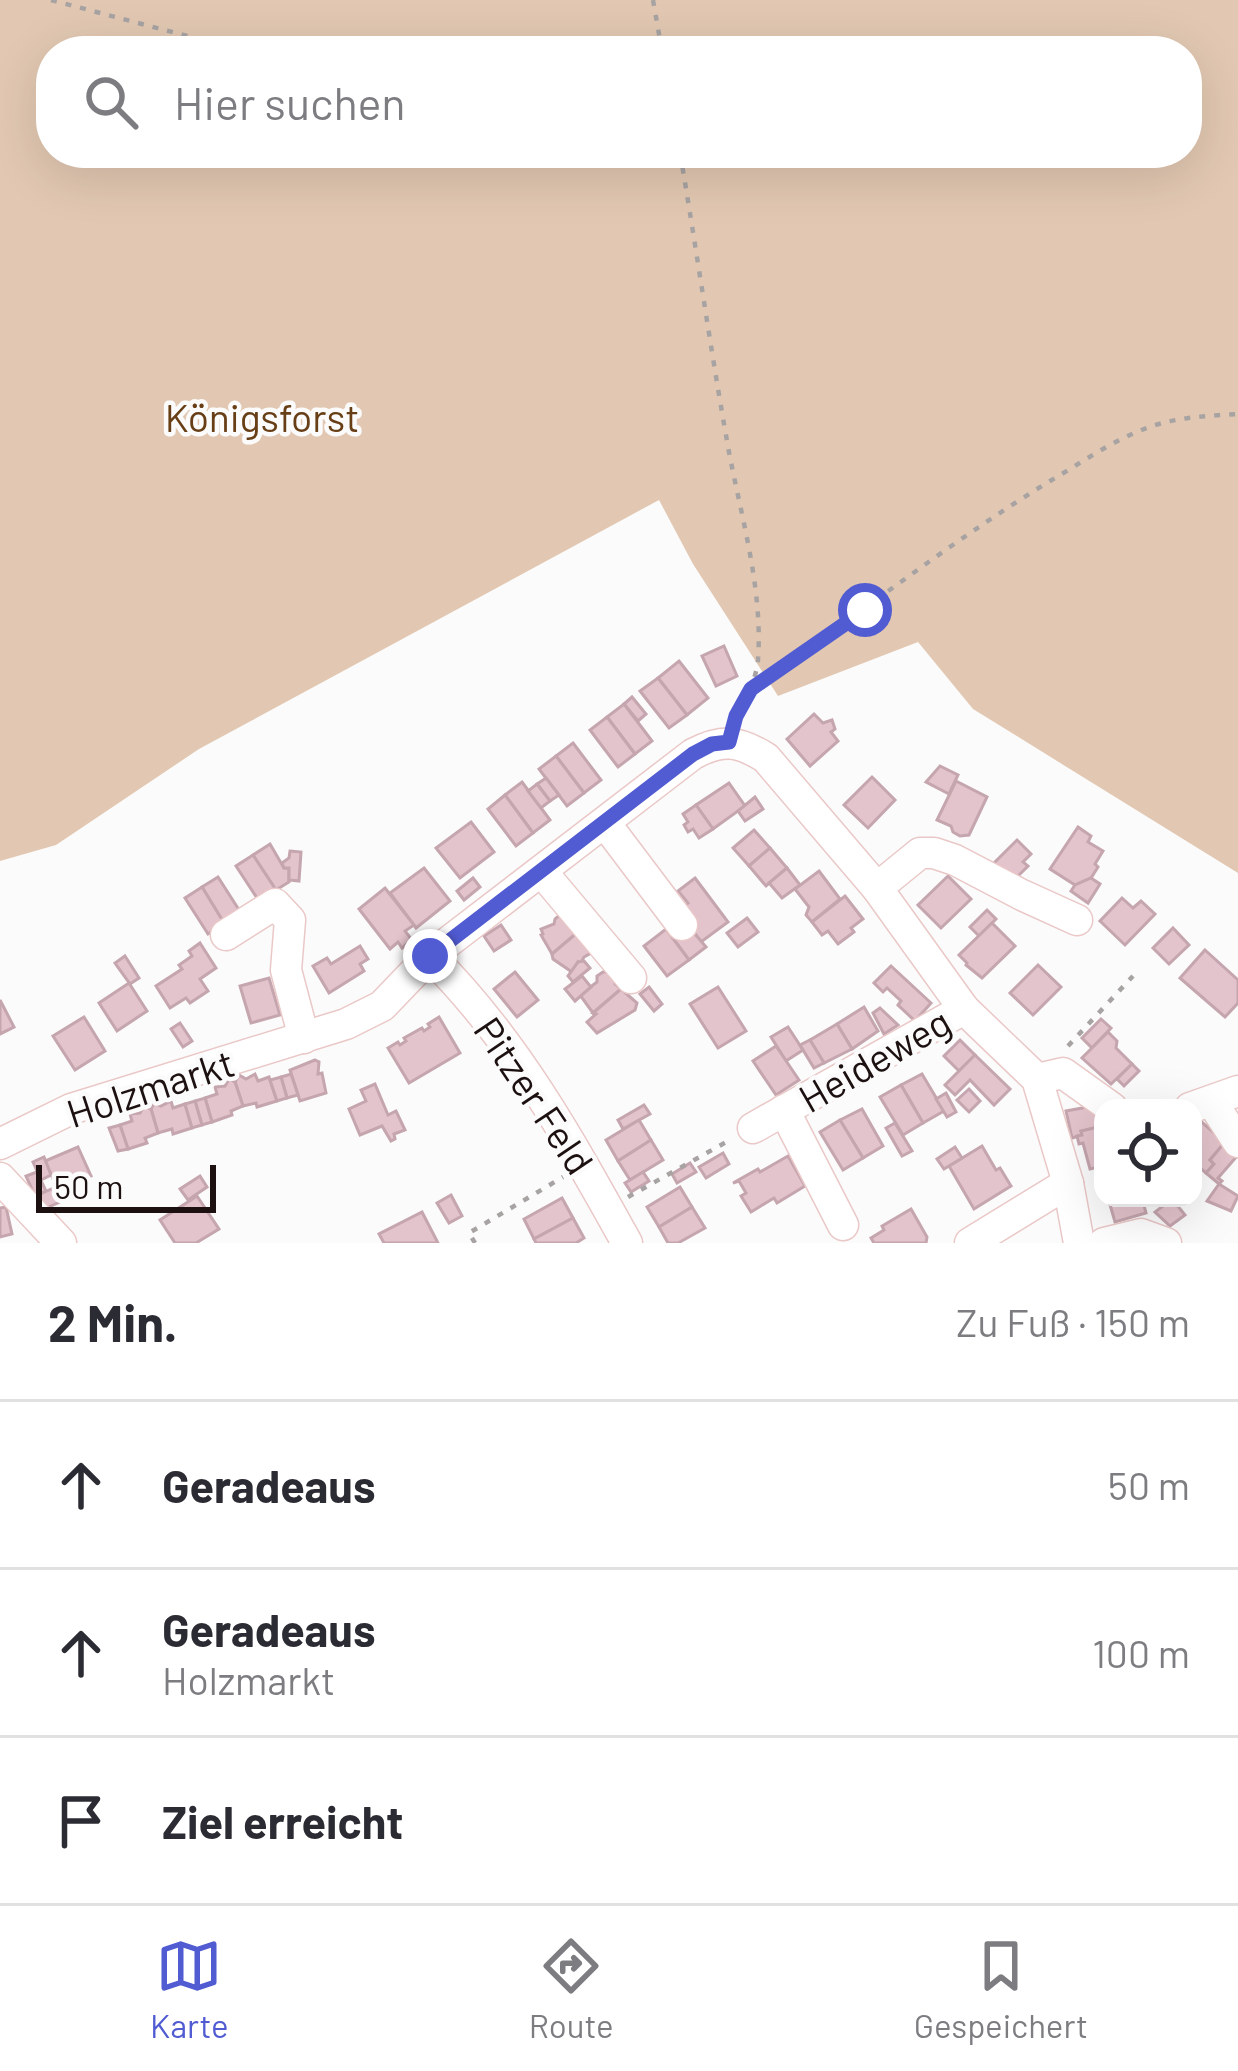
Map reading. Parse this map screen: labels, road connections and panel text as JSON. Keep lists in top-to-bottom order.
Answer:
{
  "streets": {
    "street": ["Heideweg", "Holzmarkt", "Pitzer Feld"]
  },
  "crossings": [
    ["Heideweg", "Holzmarkt"],
    ["Holzmarkt", "Pitzer Feld"]
  ],
  "parks": ["Königsforst"],
  "scale_bar": "50 m",
  "page": {
    "search": "Hier suchen",
    "scale": "50 m",
    "heading": ["2 Min.", "Zu Fuß · 150 m"],
    "list": [
      ["Geradeaus", "50 m"],
      ["Geradeaus", "Holzmarkt", "100 m"],
      "Ziel erreicht"
    ],
    "nav": ["Karte", "Route", "Gespeichert"]
  }
}
